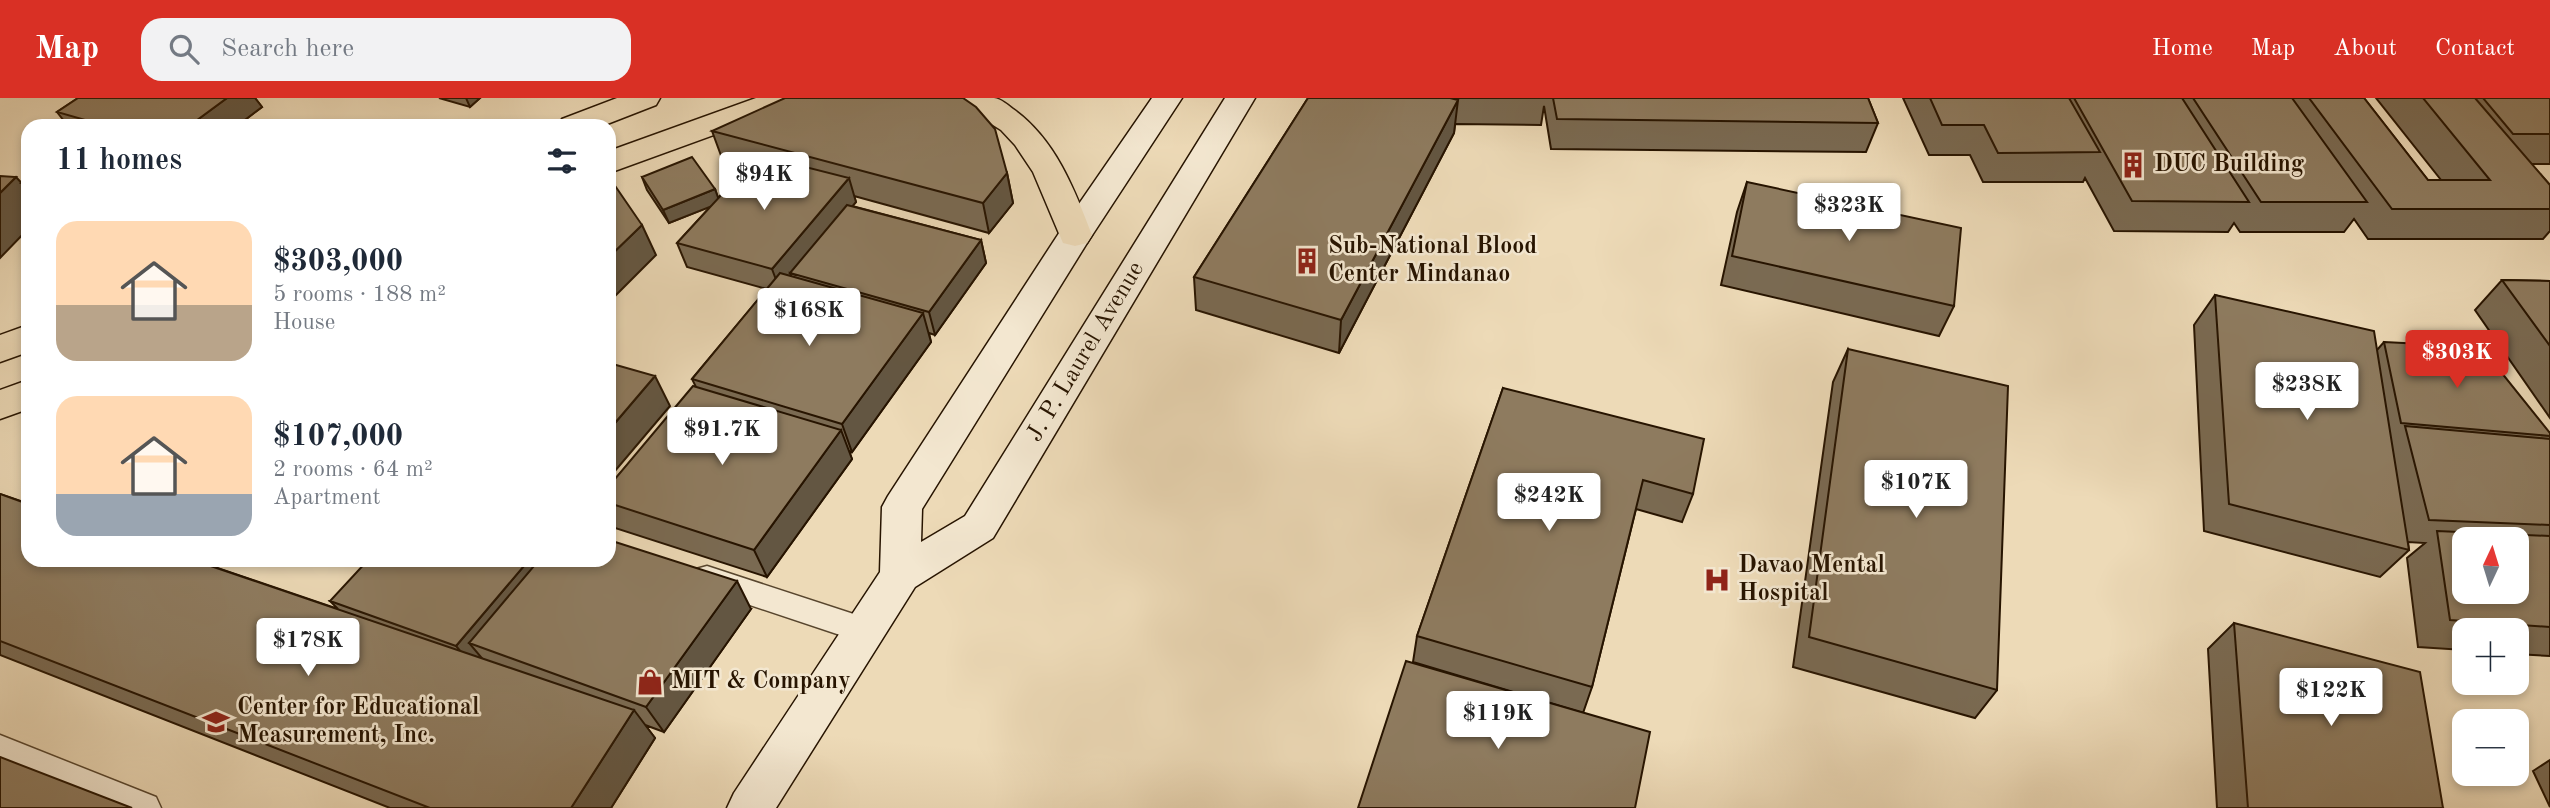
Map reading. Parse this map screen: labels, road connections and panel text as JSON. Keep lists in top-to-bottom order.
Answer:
{
  "streets": {
    "main road": ["J. P. Laurel Avenue"]
  },
  "places": {
    "building": ["DUC Building", "Sub-National Blood Center Mindanao"],
    "hospital": ["Davao Mental Hospital"],
    "shop": ["MIT & Company"],
    "school or university": ["Center for Educational Measurement, Inc."]
  },
  "north": "top",
  "page": {
    "header": "Map",
    "search": "Search here",
    "nav": [
      "Home",
      "Map",
      "About",
      "Contact"
    ],
    "heading": "11 homes",
    "price": [
      "$94K",
      "$323K",
      "$168K",
      "$303K",
      "$238K",
      "$91.7K",
      "$107K",
      "$242K",
      "$178K",
      "$122K",
      "$119K"
    ],
    "list": [
      {
        "name": "$303,000",
        "note": "5 rooms · 188 m² · House"
      },
      {
        "name": "$107,000",
        "note": "2 rooms · 64 m² · Apartment"
      }
    ],
    "map_buttons": ["+", "−"]
  }
}
